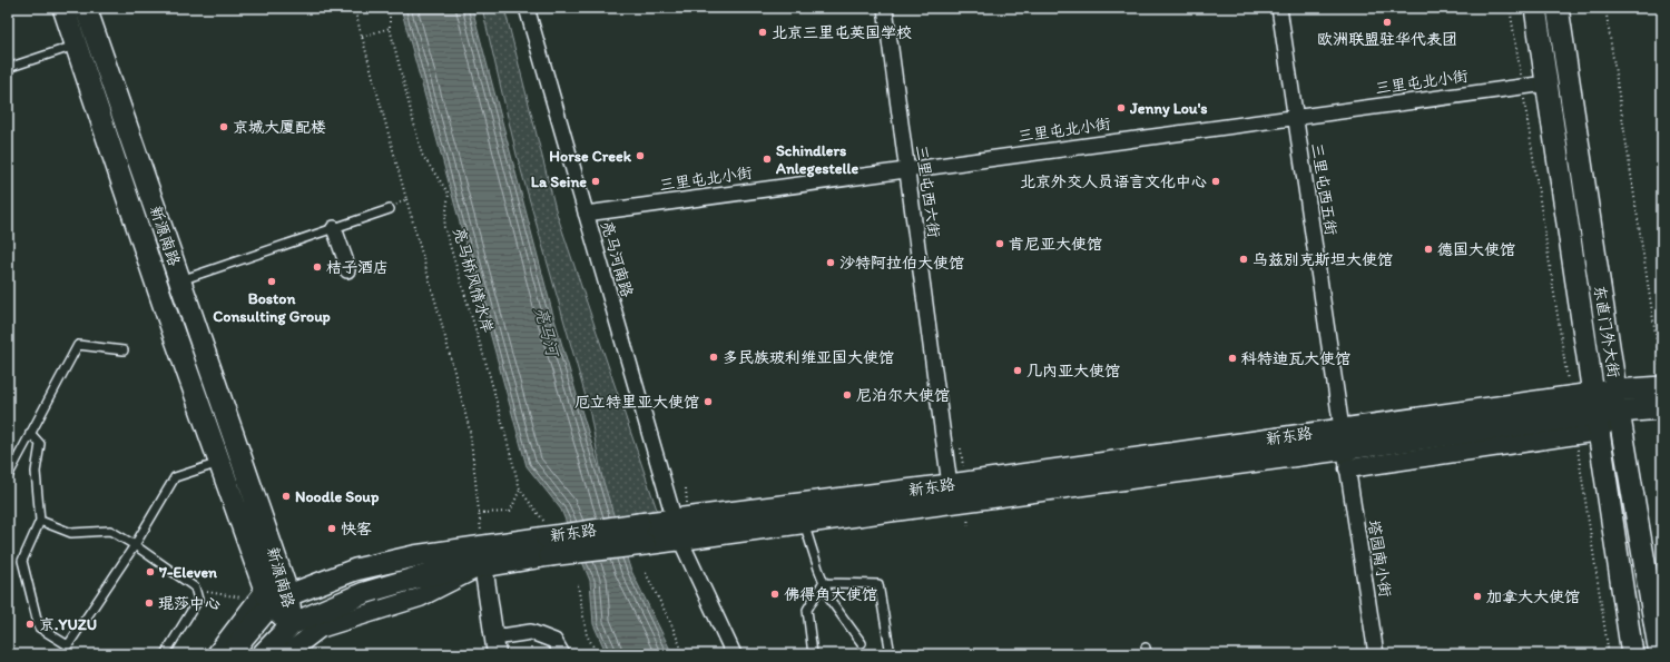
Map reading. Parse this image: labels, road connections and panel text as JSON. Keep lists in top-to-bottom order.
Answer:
{
  "streets": {
    "main road": ["新源南路", "东直门外大街", "新东路"],
    "street": [
      "三里屯北小街",
      "三里屯西五街",
      "三里屯西六街",
      "亮马河南路",
      "塔园南小街"
    ],
    "path": ["亮马桥风情水岸"]
  },
  "crossings": [
    ["三里屯北小街", "三里屯西五街"],
    ["三里屯北小街", "三里屯西六街"],
    ["三里屯北小街", "亮马河南路"],
    ["三里屯北小街", "东直门外大街"],
    ["三里屯西五街", "新东路"],
    ["三里屯西六街", "新东路"],
    ["新源南路", "新东路"],
    ["亮马河南路", "新东路"],
    ["亮马桥风情水岸", "新东路"],
    ["东直门外大街", "新东路"],
    ["新东路", "塔园南小街"]
  ],
  "water": ["亮马河"],
  "places": [
    "欧洲联盟驻华代表团",
    "北京三里屯英国学校",
    "Jenny Lou's",
    "京城大厦配楼",
    "Horse Creek",
    "Schindlers Anlegestelle",
    "La Seine",
    "北京外交人员语言文化中心",
    "肯尼亚大使馆",
    "德国大使馆",
    "乌兹别克斯坦大使馆",
    "沙特阿拉伯大使馆",
    "桔子酒店",
    "Boston Consulting Group",
    "多民族玻利维亚国大使馆",
    "科特迪瓦大使馆",
    "几内亚大使馆",
    "尼泊尔大使馆",
    "厄立特里亚大使馆",
    "Noodle Soup",
    "快客",
    "7-Eleven",
    "佛得角大使馆",
    "加拿大大使馆",
    "琨莎中心",
    "京.YUZU"
  ]
}
